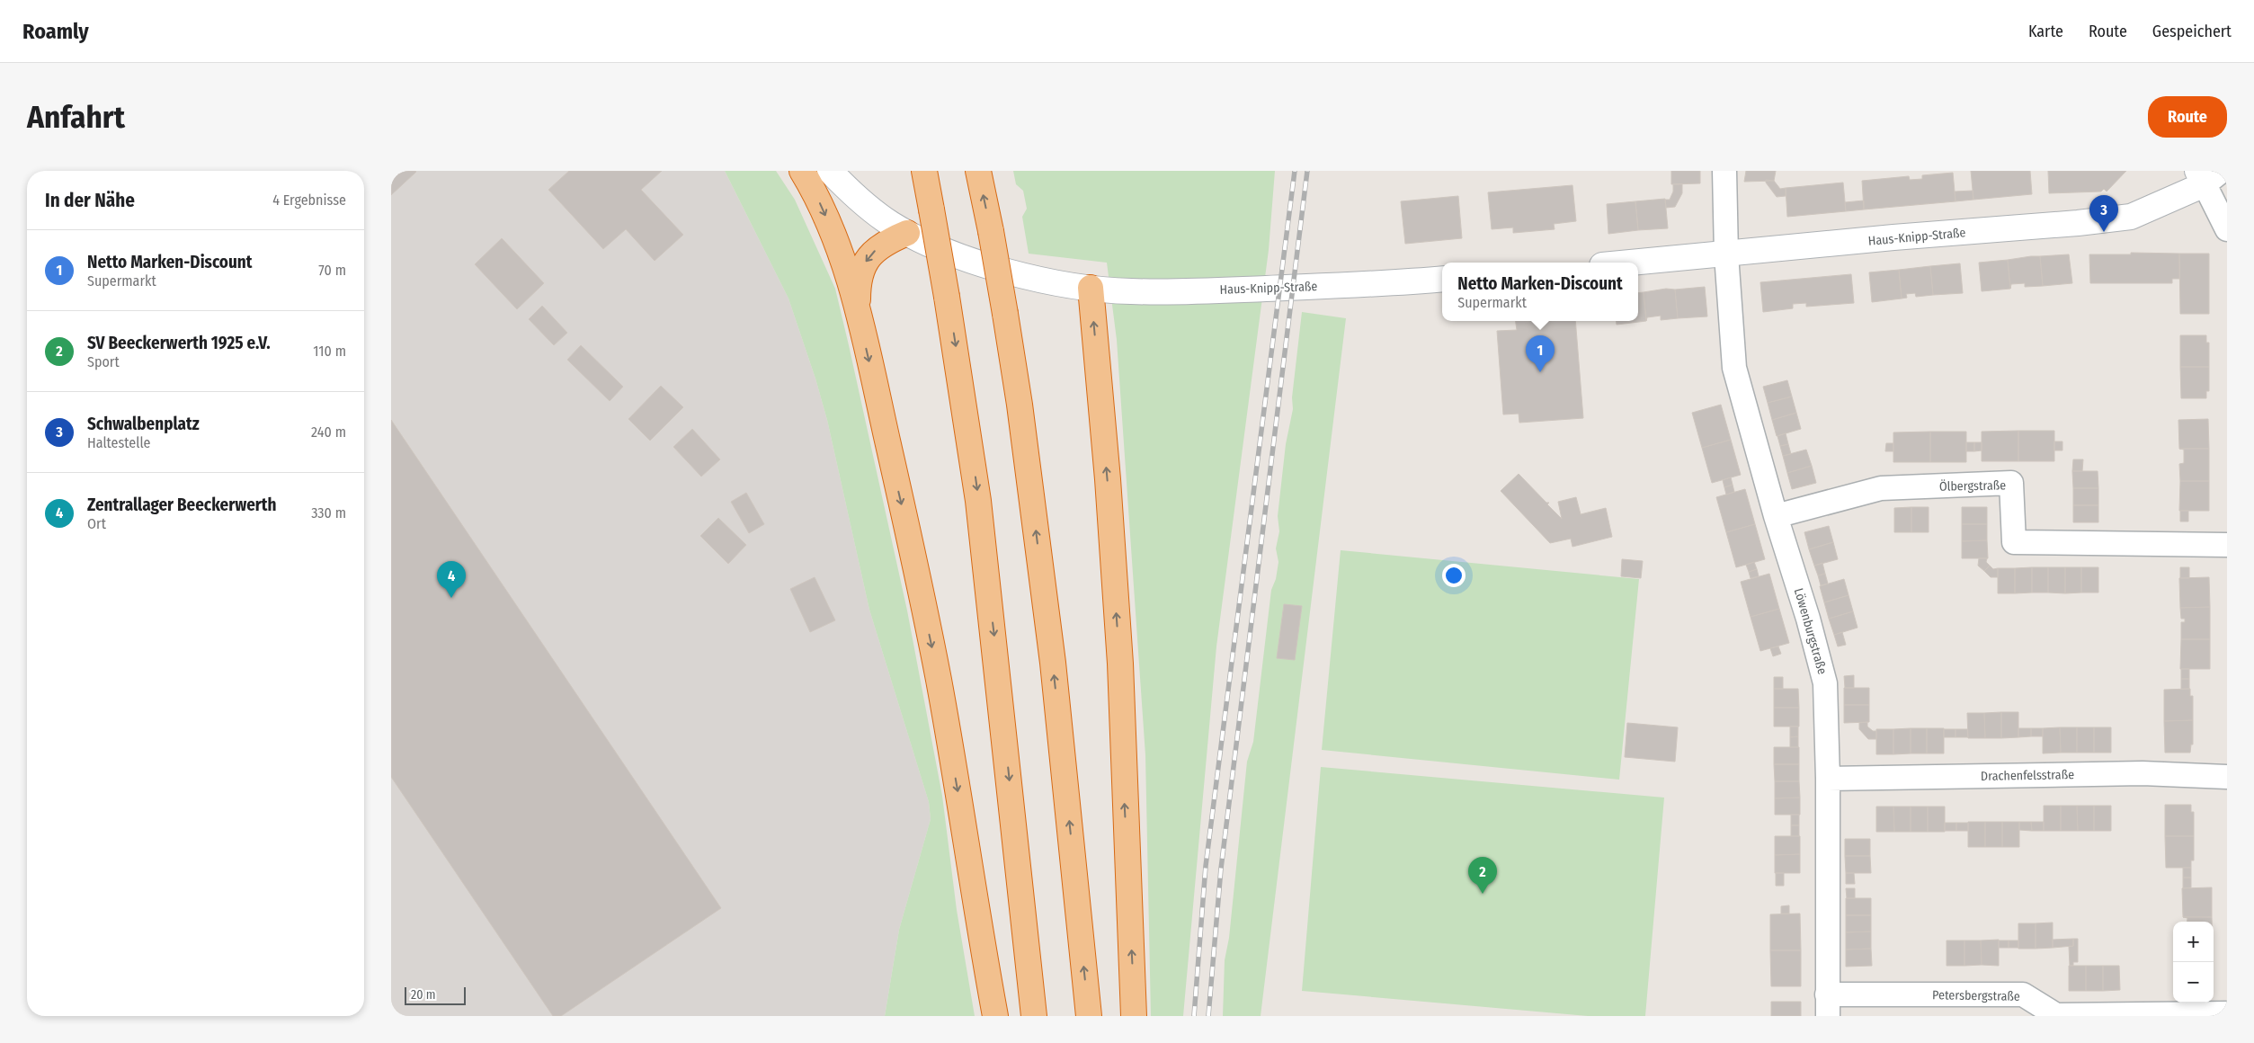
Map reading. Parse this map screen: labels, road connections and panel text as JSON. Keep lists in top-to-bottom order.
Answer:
{
  "streets": {
    "street": [
      "Haus-Knipp-Straße",
      "Ölbergstraße",
      "Löwenburgstraße",
      "Drachenfelsstraße",
      "Petersbergstraße"
    ]
  },
  "crossings": [
    ["Haus-Knipp-Straße", "Löwenburgstraße"],
    ["Ölbergstraße", "Löwenburgstraße"],
    ["Löwenburgstraße", "Drachenfelsstraße"],
    ["Löwenburgstraße", "Petersbergstraße"]
  ],
  "scale_bar": "20 m",
  "page": {
    "header": "Roamly",
    "nav": ["Karte", "Route", "Gespeichert"],
    "buttons": "Route",
    "title": "Anfahrt",
    "heading": ["In der Nähe", "4 Ergebnisse"],
    "pins": [
      "3",
      "1",
      "4",
      "2"
    ],
    "list": [
      {
        "mark": "1",
        "name": "Netto Marken-Discount",
        "note": "Supermarkt",
        "value": "70 m"
      },
      {
        "mark": "2",
        "name": "SV Beeckerwerth 1925 e.V.",
        "note": "Sport",
        "value": "110 m"
      },
      {
        "mark": "3",
        "name": "Schwalbenplatz",
        "note": "Haltestelle",
        "value": "240 m"
      },
      {
        "mark": "4",
        "name": "Zentrallager Beeckerwerth",
        "note": "Ort",
        "value": "330 m"
      }
    ],
    "popup": ["Netto Marken-Discount", "Supermarkt"],
    "map_buttons": ["+", "−"],
    "scale": "20 m"
  }
}
